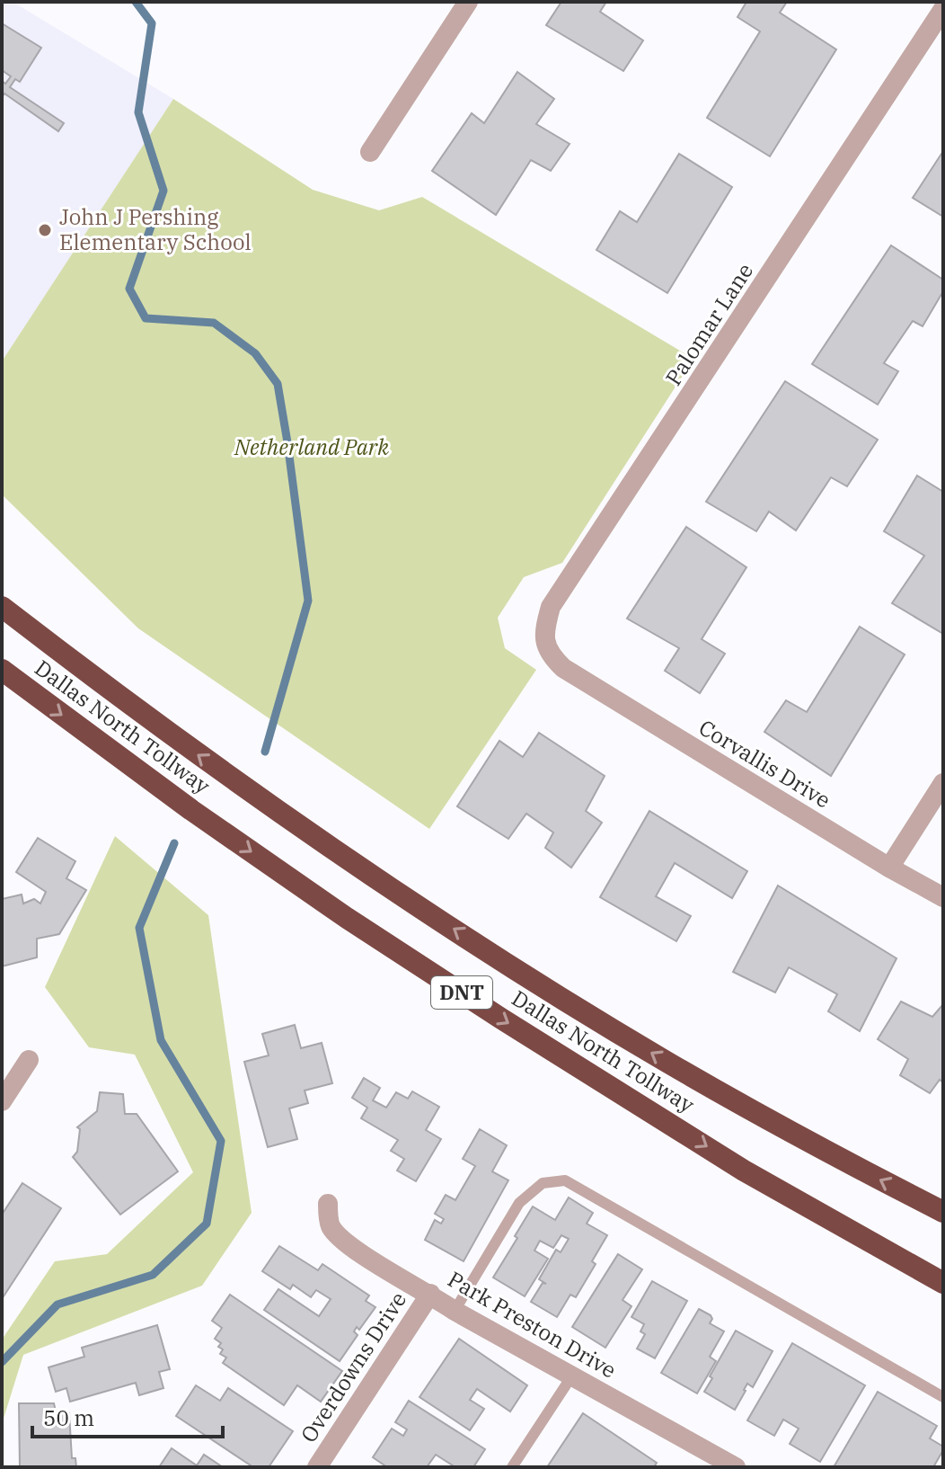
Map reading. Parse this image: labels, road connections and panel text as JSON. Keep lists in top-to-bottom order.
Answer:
{
  "streets": {
    "highway": ["Dallas North Tollway", "DNT"],
    "street": [
      "Palomar Lane",
      "Corvallis Drive",
      "Park Preston Drive",
      "Overdowns Drive"
    ]
  },
  "crossings": [
    ["Palomar Lane", "Corvallis Drive"],
    ["Park Preston Drive", "Overdowns Drive"]
  ],
  "parks": ["Netherland Park"],
  "places": ["John J Pershing Elementary School"],
  "scale_bar": "50 m"
}
